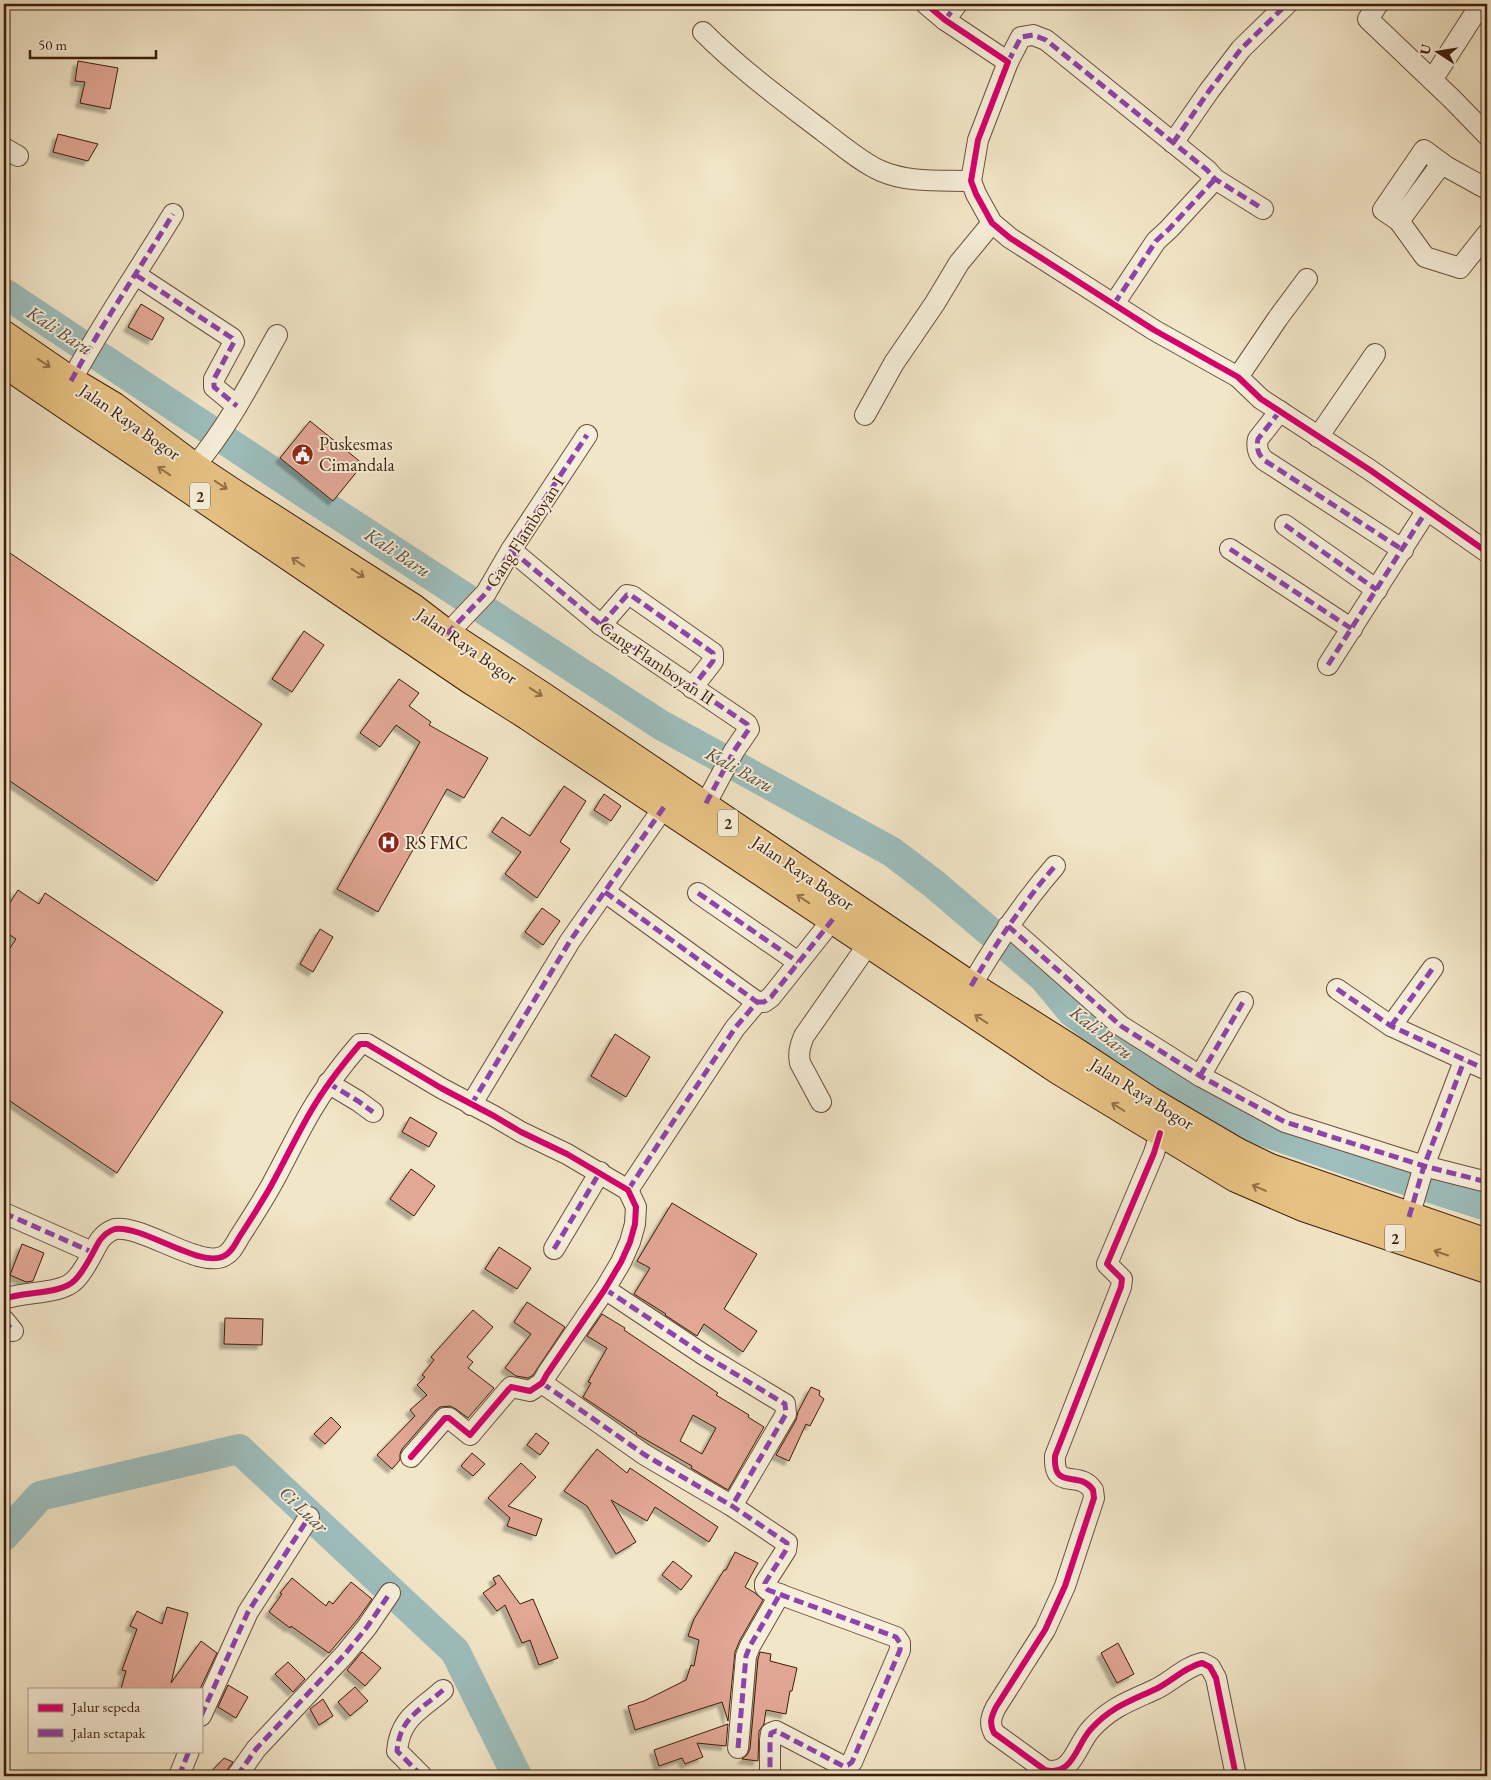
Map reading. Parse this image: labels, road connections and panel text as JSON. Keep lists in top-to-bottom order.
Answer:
{
  "streets": {
    "highway": ["Jalan Raya Bogor", "2"],
    "street": ["Gang Flamboyan I", "Gang Flamboyan II"]
  },
  "crossings": [
    ["Jalan Raya Bogor", "Gang Flamboyan I"],
    ["Jalan Raya Bogor", "Gang Flamboyan II"],
    ["Gang Flamboyan I", "Gang Flamboyan II"]
  ],
  "water": ["Kali Baru", "Ci Luar"],
  "places": {
    "public building": ["Puskesmas Cimandala"],
    "hospital": ["RS FMC"]
  },
  "legend": ["Jalur sepeda", "Jalan setapak"],
  "scale_bar": "50 m",
  "north": "left"
}
